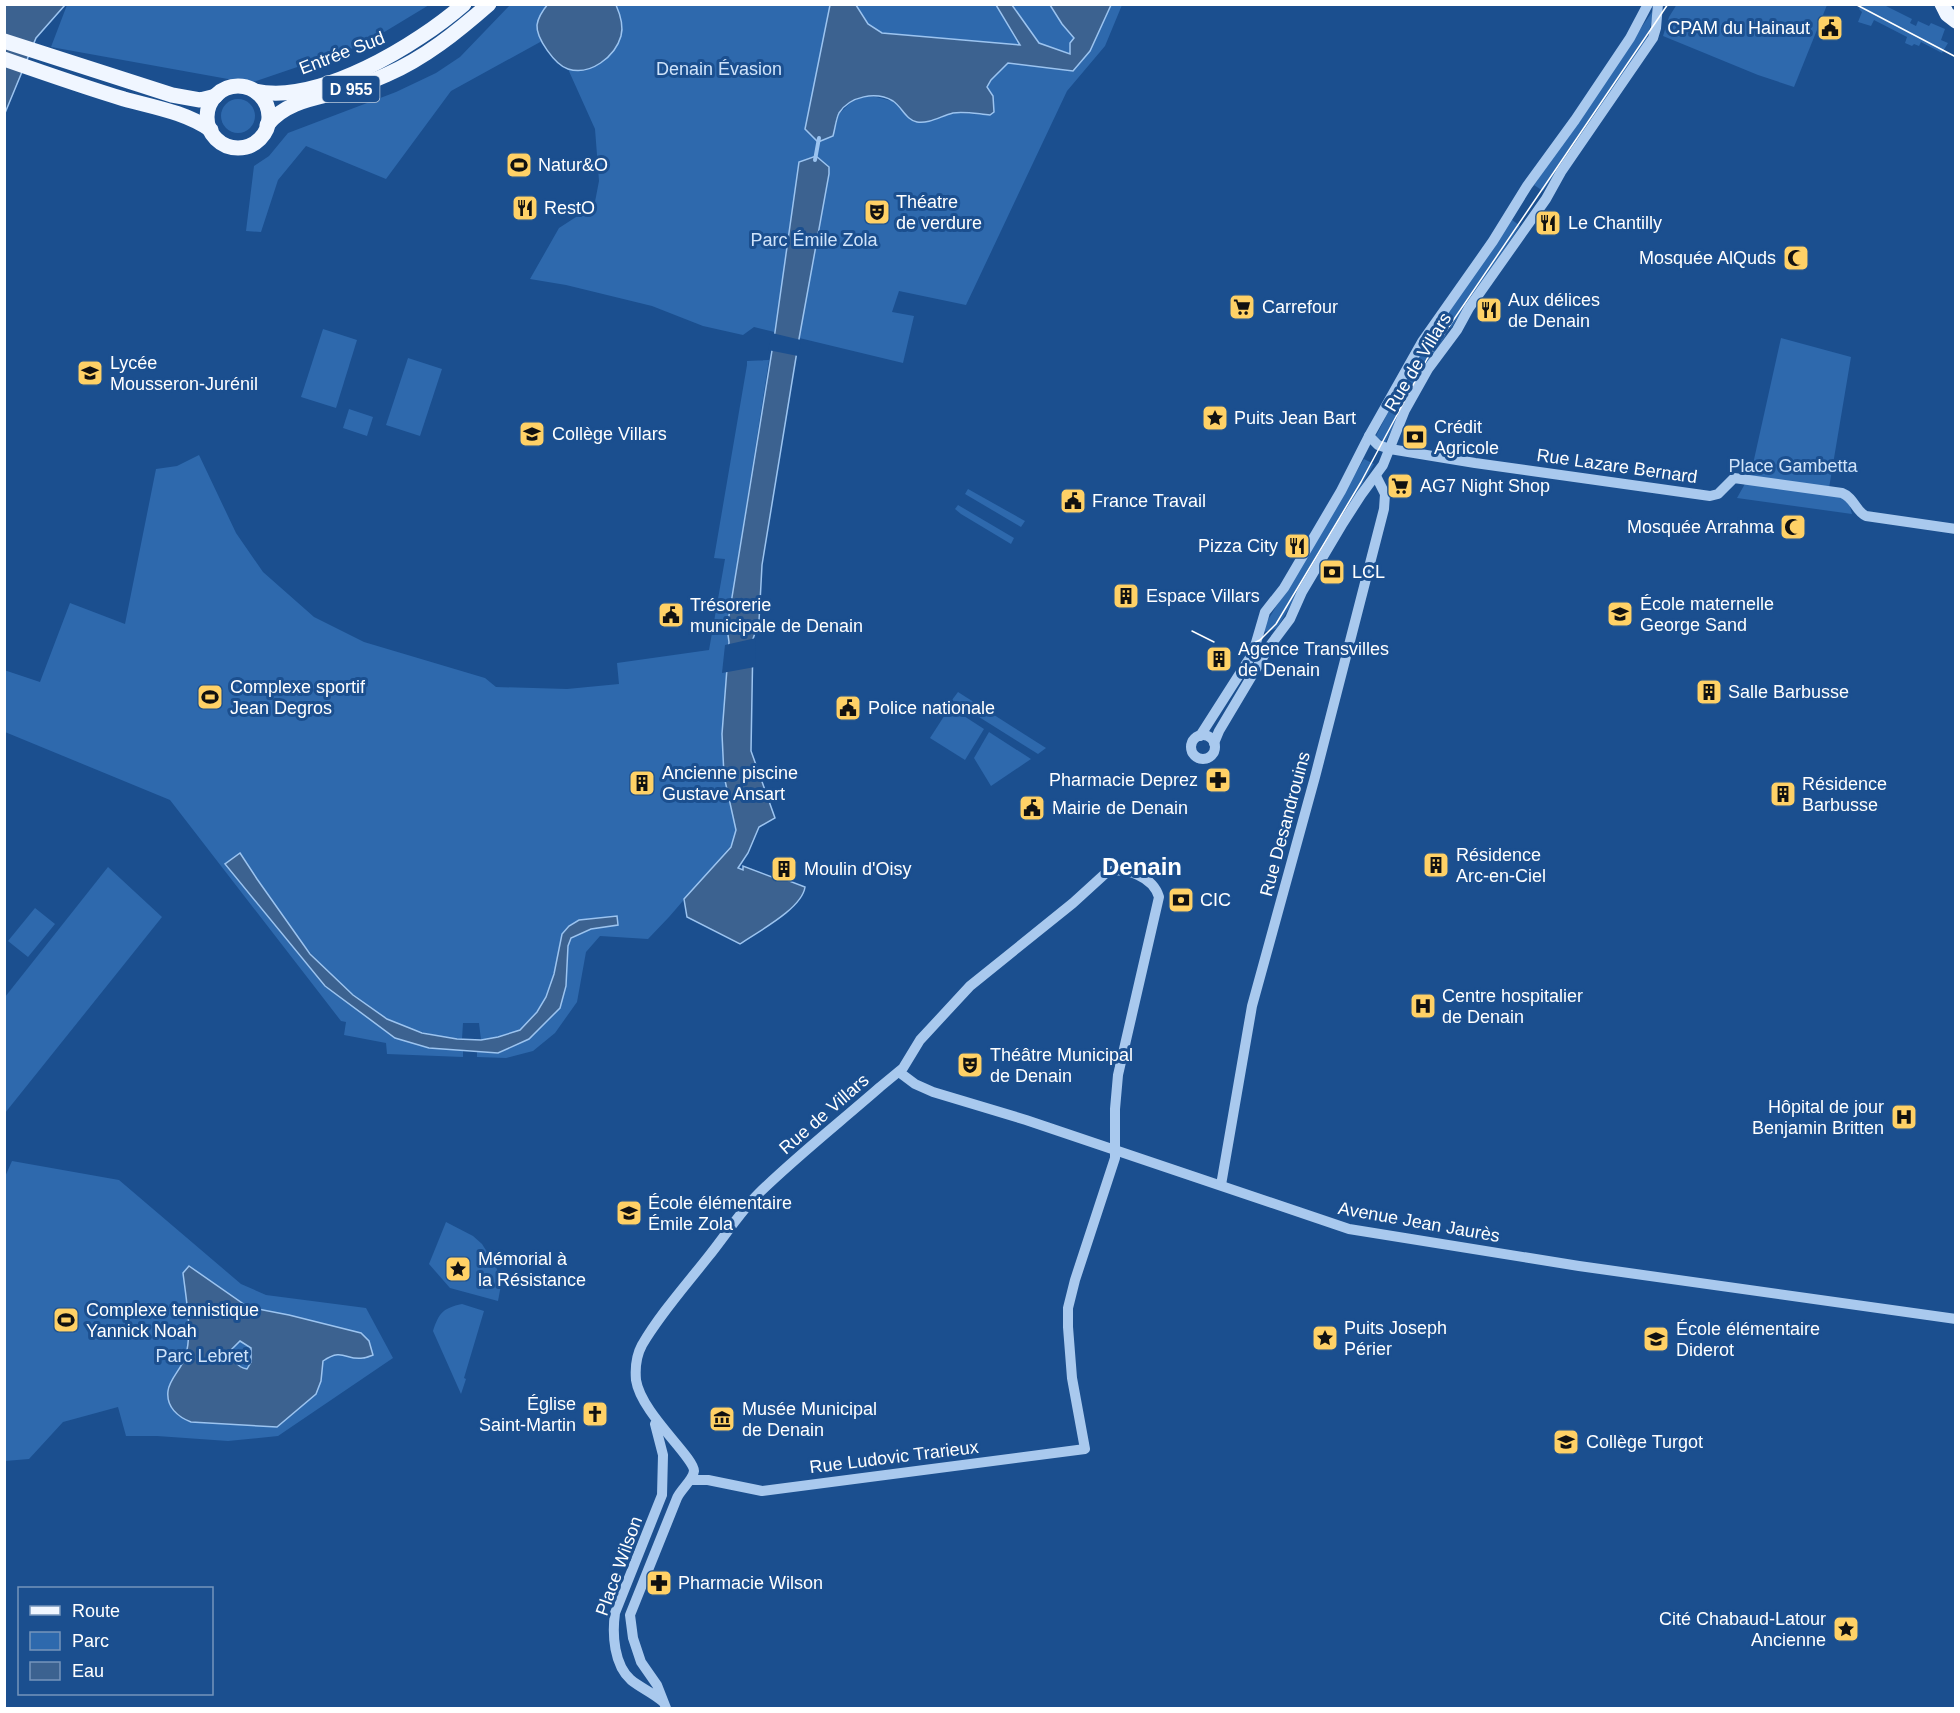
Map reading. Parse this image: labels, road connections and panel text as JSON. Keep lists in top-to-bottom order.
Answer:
{
  "streets": {
    "main road": ["Entrée Sud", "D 955"],
    "street": [
      "Rue de Villars",
      "Rue Lazare Bernard",
      "Rue Desandrouins",
      "Avenue Jean Jaurès",
      "Rue Ludovic Trarieux",
      "Place Wilson"
    ]
  },
  "crossings": [
    ["Rue de Villars", "Rue Lazare Bernard"],
    ["Rue de Villars", "Rue Desandrouins"],
    ["Rue de Villars", "Avenue Jean Jaurès"],
    ["Rue de Villars", "Rue Ludovic Trarieux"],
    ["Rue de Villars", "Place Wilson"],
    ["Rue Desandrouins", "Avenue Jean Jaurès"],
    ["Avenue Jean Jaurès", "Rue Ludovic Trarieux"],
    ["Rue Ludovic Trarieux", "Place Wilson"]
  ],
  "districts": ["Denain"],
  "parks": [
    "Denain Évasion",
    "Parc Émile Zola",
    "Place Gambetta",
    "Parc Lebret"
  ],
  "places": {
    "public building": [
      "CPAM du Hainaut",
      "France Travail",
      "Trésorerie municipale de Denain",
      "Police nationale",
      "Mairie de Denain"
    ],
    "sports": ["Natur&O", "Complexe sportif Jean Degros", "Complexe tennistique Yannick Noah"],
    "restaurant": [
      "RestO",
      "Le Chantilly",
      "Aux délices de Denain",
      "Pizza City"
    ],
    "theatre": ["Théatre de verdure", "Théâtre Municipal de Denain"],
    "mosque": ["Mosquée AlQuds", "Mosquée Arrahma"],
    "supermarket": ["Carrefour", "AG7 Night Shop"],
    "school or university": [
      "Lycée Mousseron-Jurénil",
      "Collège Villars",
      "École maternelle George Sand",
      "École élémentaire Émile Zola",
      "École élémentaire Diderot",
      "Collège Turgot"
    ],
    "place": [
      "Puits Jean Bart",
      "Mémorial à la Résistance",
      "Puits Joseph Périer",
      "Cité Chabaud-Latour Ancienne"
    ],
    "bank": ["Crédit Agricole", "LCL", "CIC"],
    "building": [
      "Espace Villars",
      "Agence Transvilles de Denain",
      "Salle Barbusse",
      "Ancienne piscine Gustave Ansart",
      "Résidence Barbusse",
      "Résidence Arc-en-Ciel",
      "Moulin d'Oisy"
    ],
    "pharmacy": ["Pharmacie Deprez", "Pharmacie Wilson"],
    "hospital": ["Centre hospitalier de Denain", "Hôpital de jour Benjamin Britten"],
    "church": ["Église Saint-Martin"],
    "museum": ["Musée Municipal de Denain"]
  },
  "legend": ["Route", "Parc", "Eau"]
}
